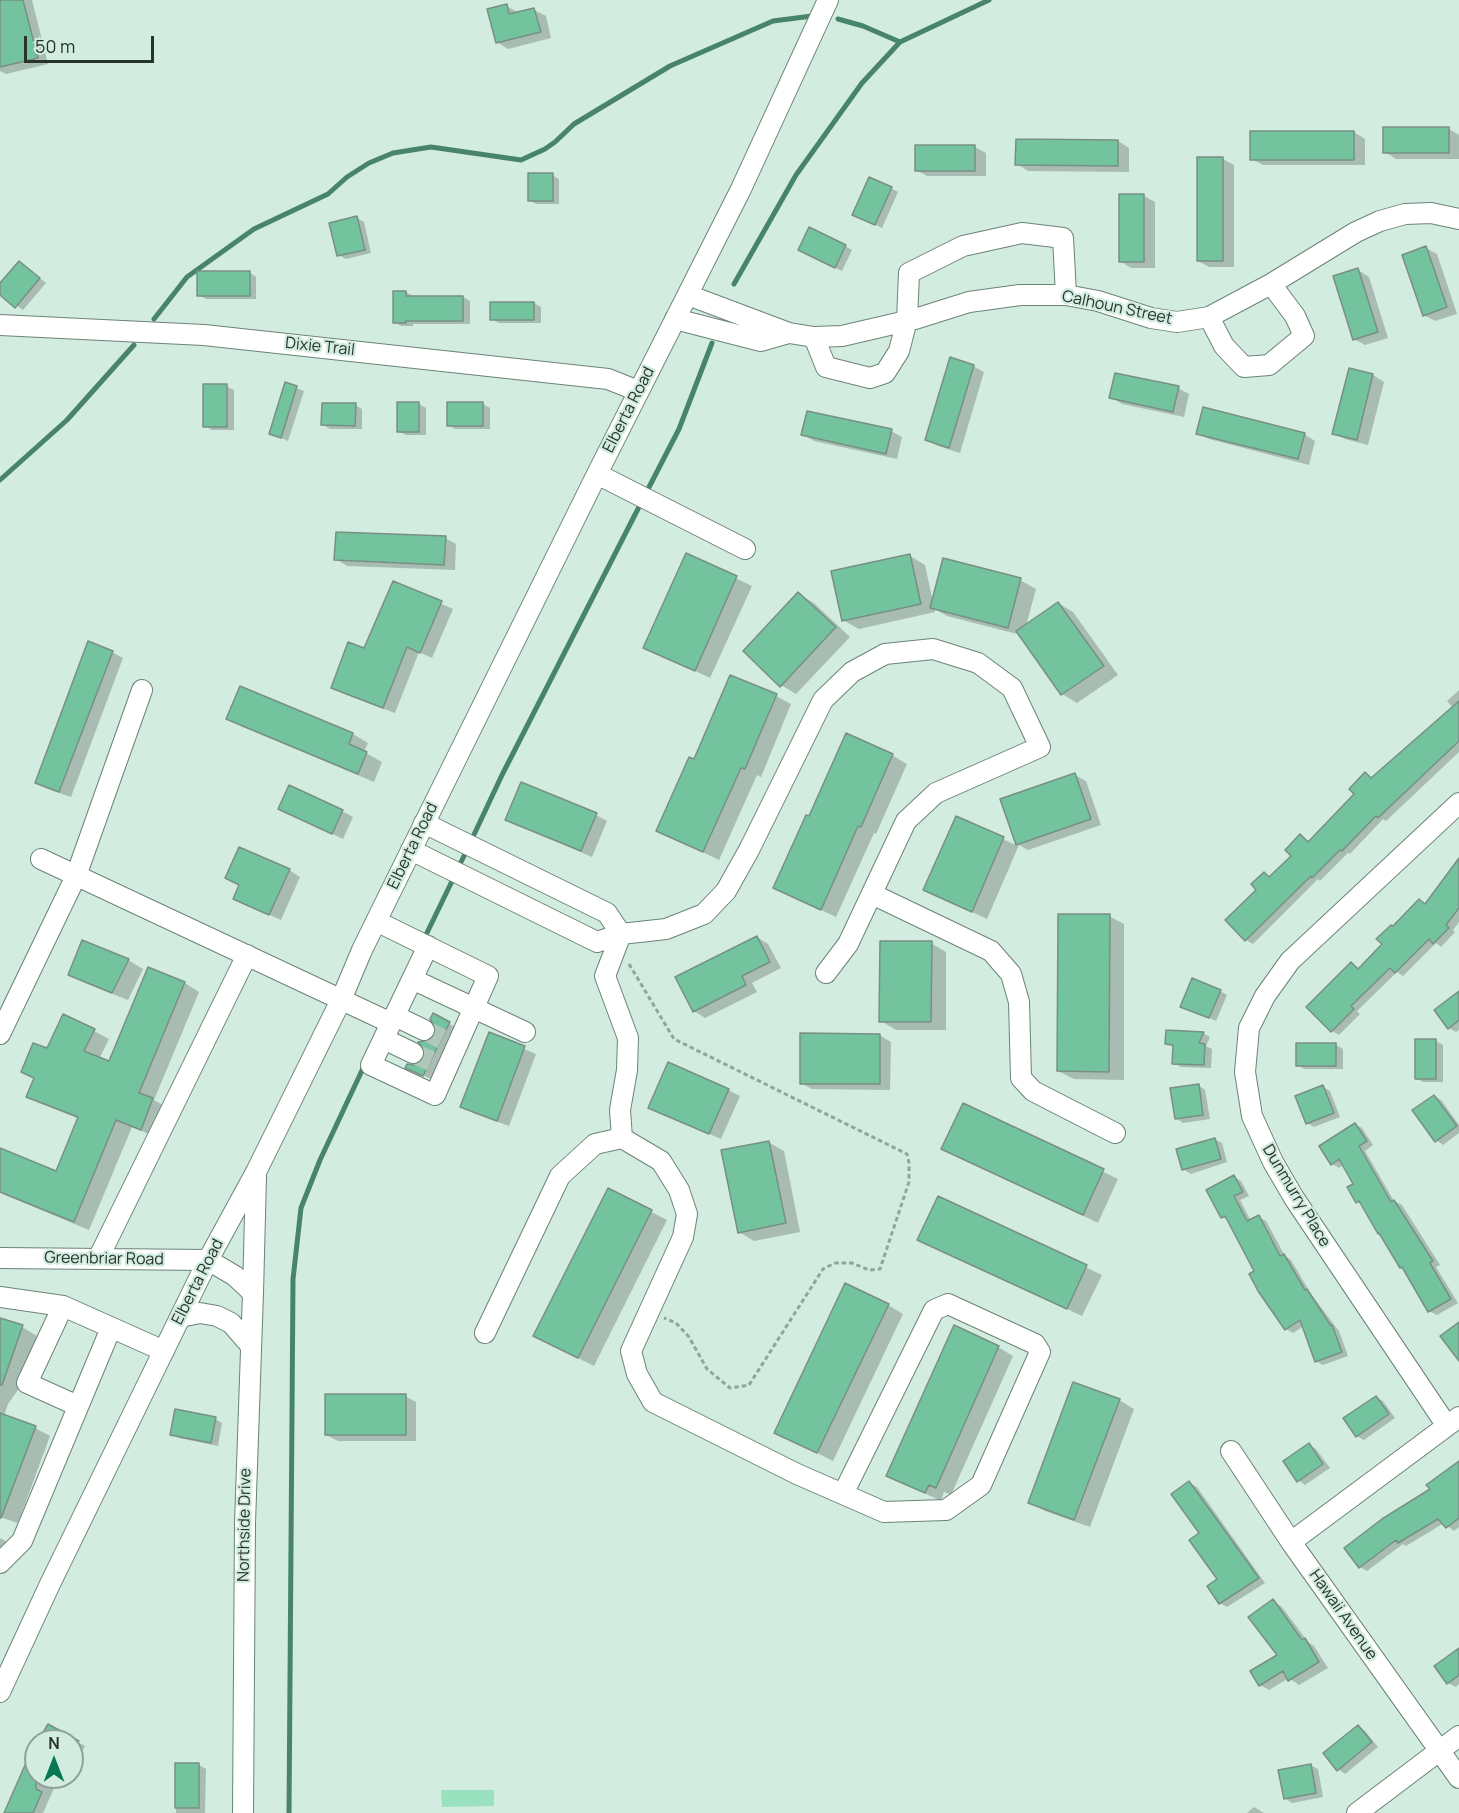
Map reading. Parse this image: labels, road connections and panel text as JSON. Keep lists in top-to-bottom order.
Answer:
{
  "streets": {
    "street": [
      "Calhoun Street",
      "Dixie Trail",
      "Elberta Road",
      "Dunmurry Place",
      "Greenbriar Road",
      "Northside Drive",
      "Hawaii Avenue"
    ]
  },
  "crossings": [
    ["Calhoun Street", "Elberta Road"],
    ["Dixie Trail", "Elberta Road"],
    ["Elberta Road", "Greenbriar Road"],
    ["Elberta Road", "Northside Drive"],
    ["Dunmurry Place", "Hawaii Avenue"]
  ],
  "scale_bar": "50 m",
  "north": "top"
}
